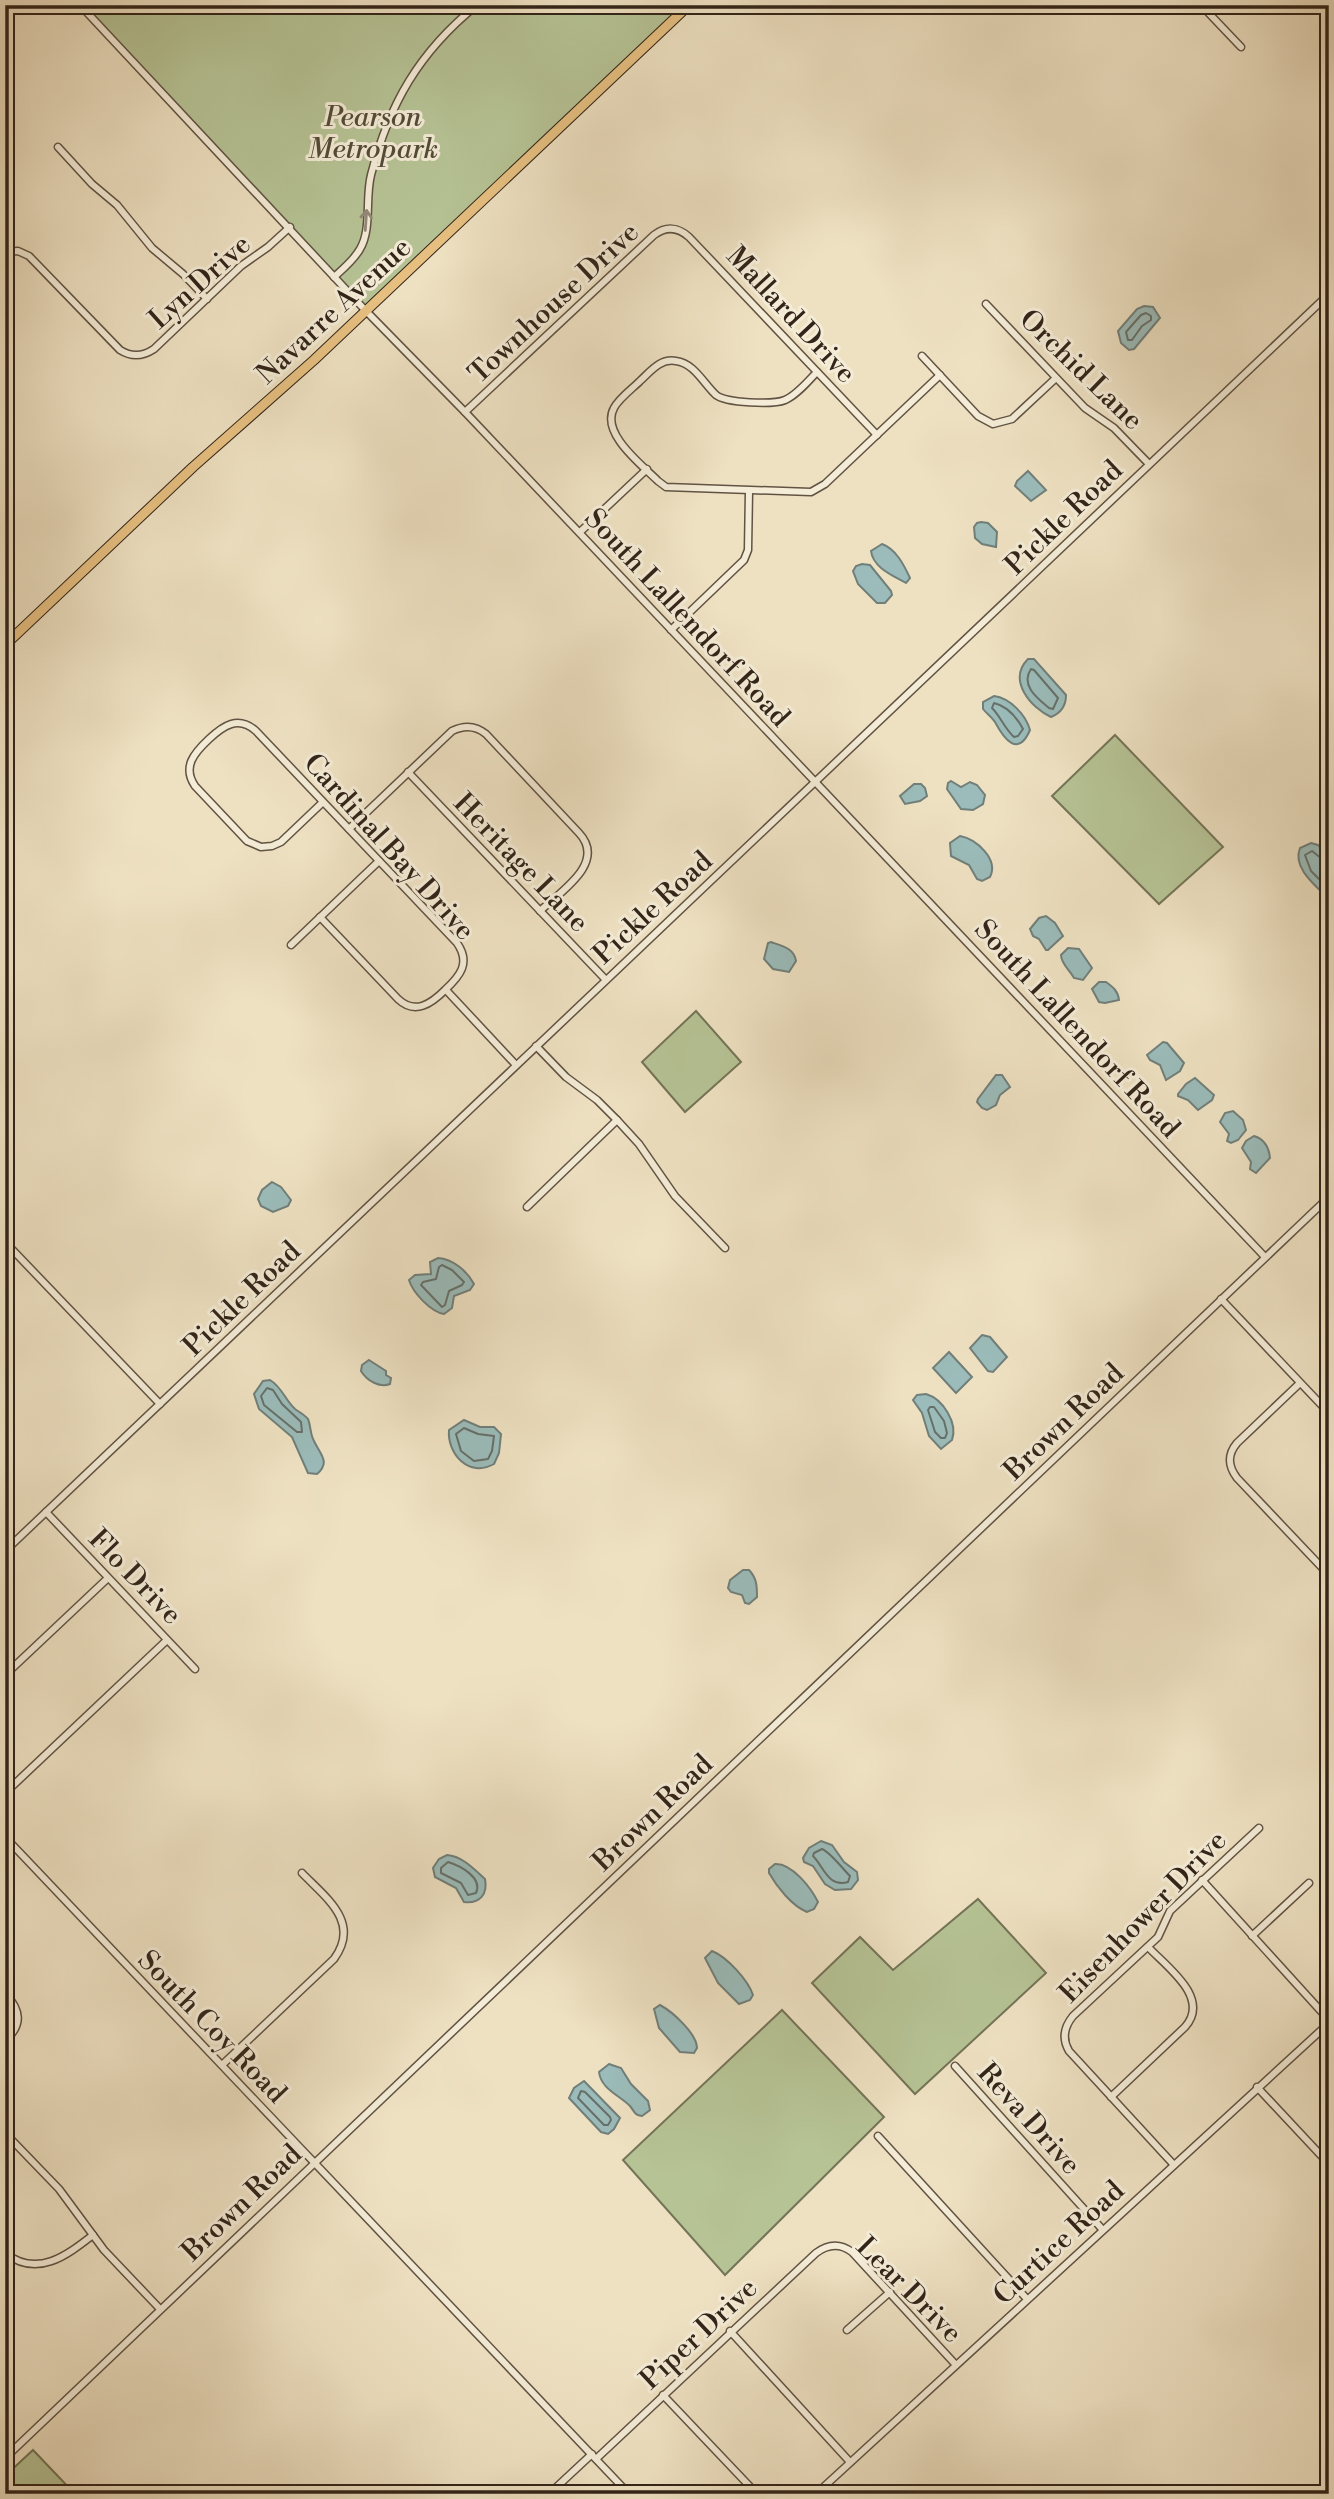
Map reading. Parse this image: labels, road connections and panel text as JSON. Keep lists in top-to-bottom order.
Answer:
{
  "streets": {
    "highway": ["Navarre Avenue"],
    "street": [
      "Lyn Drive",
      "Townhouse Drive",
      "Mallard Drive",
      "Orchid Lane",
      "Pickle Road",
      "South Lallendorf Road",
      "Cardinal Bay Drive",
      "Heritage Lane",
      "Brown Road",
      "Flo Drive",
      "Eisenhower Drive",
      "South Coy Road",
      "Reva Drive",
      "Curtice Road",
      "Lear Drive",
      "Piper Drive"
    ]
  },
  "crossings": [
    ["Lyn Drive", "South Lallendorf Road"],
    ["Townhouse Drive", "Mallard Drive"],
    ["Townhouse Drive", "South Lallendorf Road"],
    ["Navarre Avenue", "South Lallendorf Road"],
    ["Orchid Lane", "Pickle Road"],
    ["Pickle Road", "South Lallendorf Road"],
    ["Pickle Road", "Heritage Lane"],
    ["Pickle Road", "Flo Drive"],
    ["South Lallendorf Road", "Brown Road"],
    ["Brown Road", "South Coy Road"],
    ["Eisenhower Drive", "Curtice Road"],
    ["South Coy Road", "Piper Drive"],
    ["Reva Drive", "Curtice Road"],
    ["Curtice Road", "Lear Drive"],
    ["Lear Drive", "Piper Drive"]
  ],
  "parks": ["Pearson Metropark"]
}
